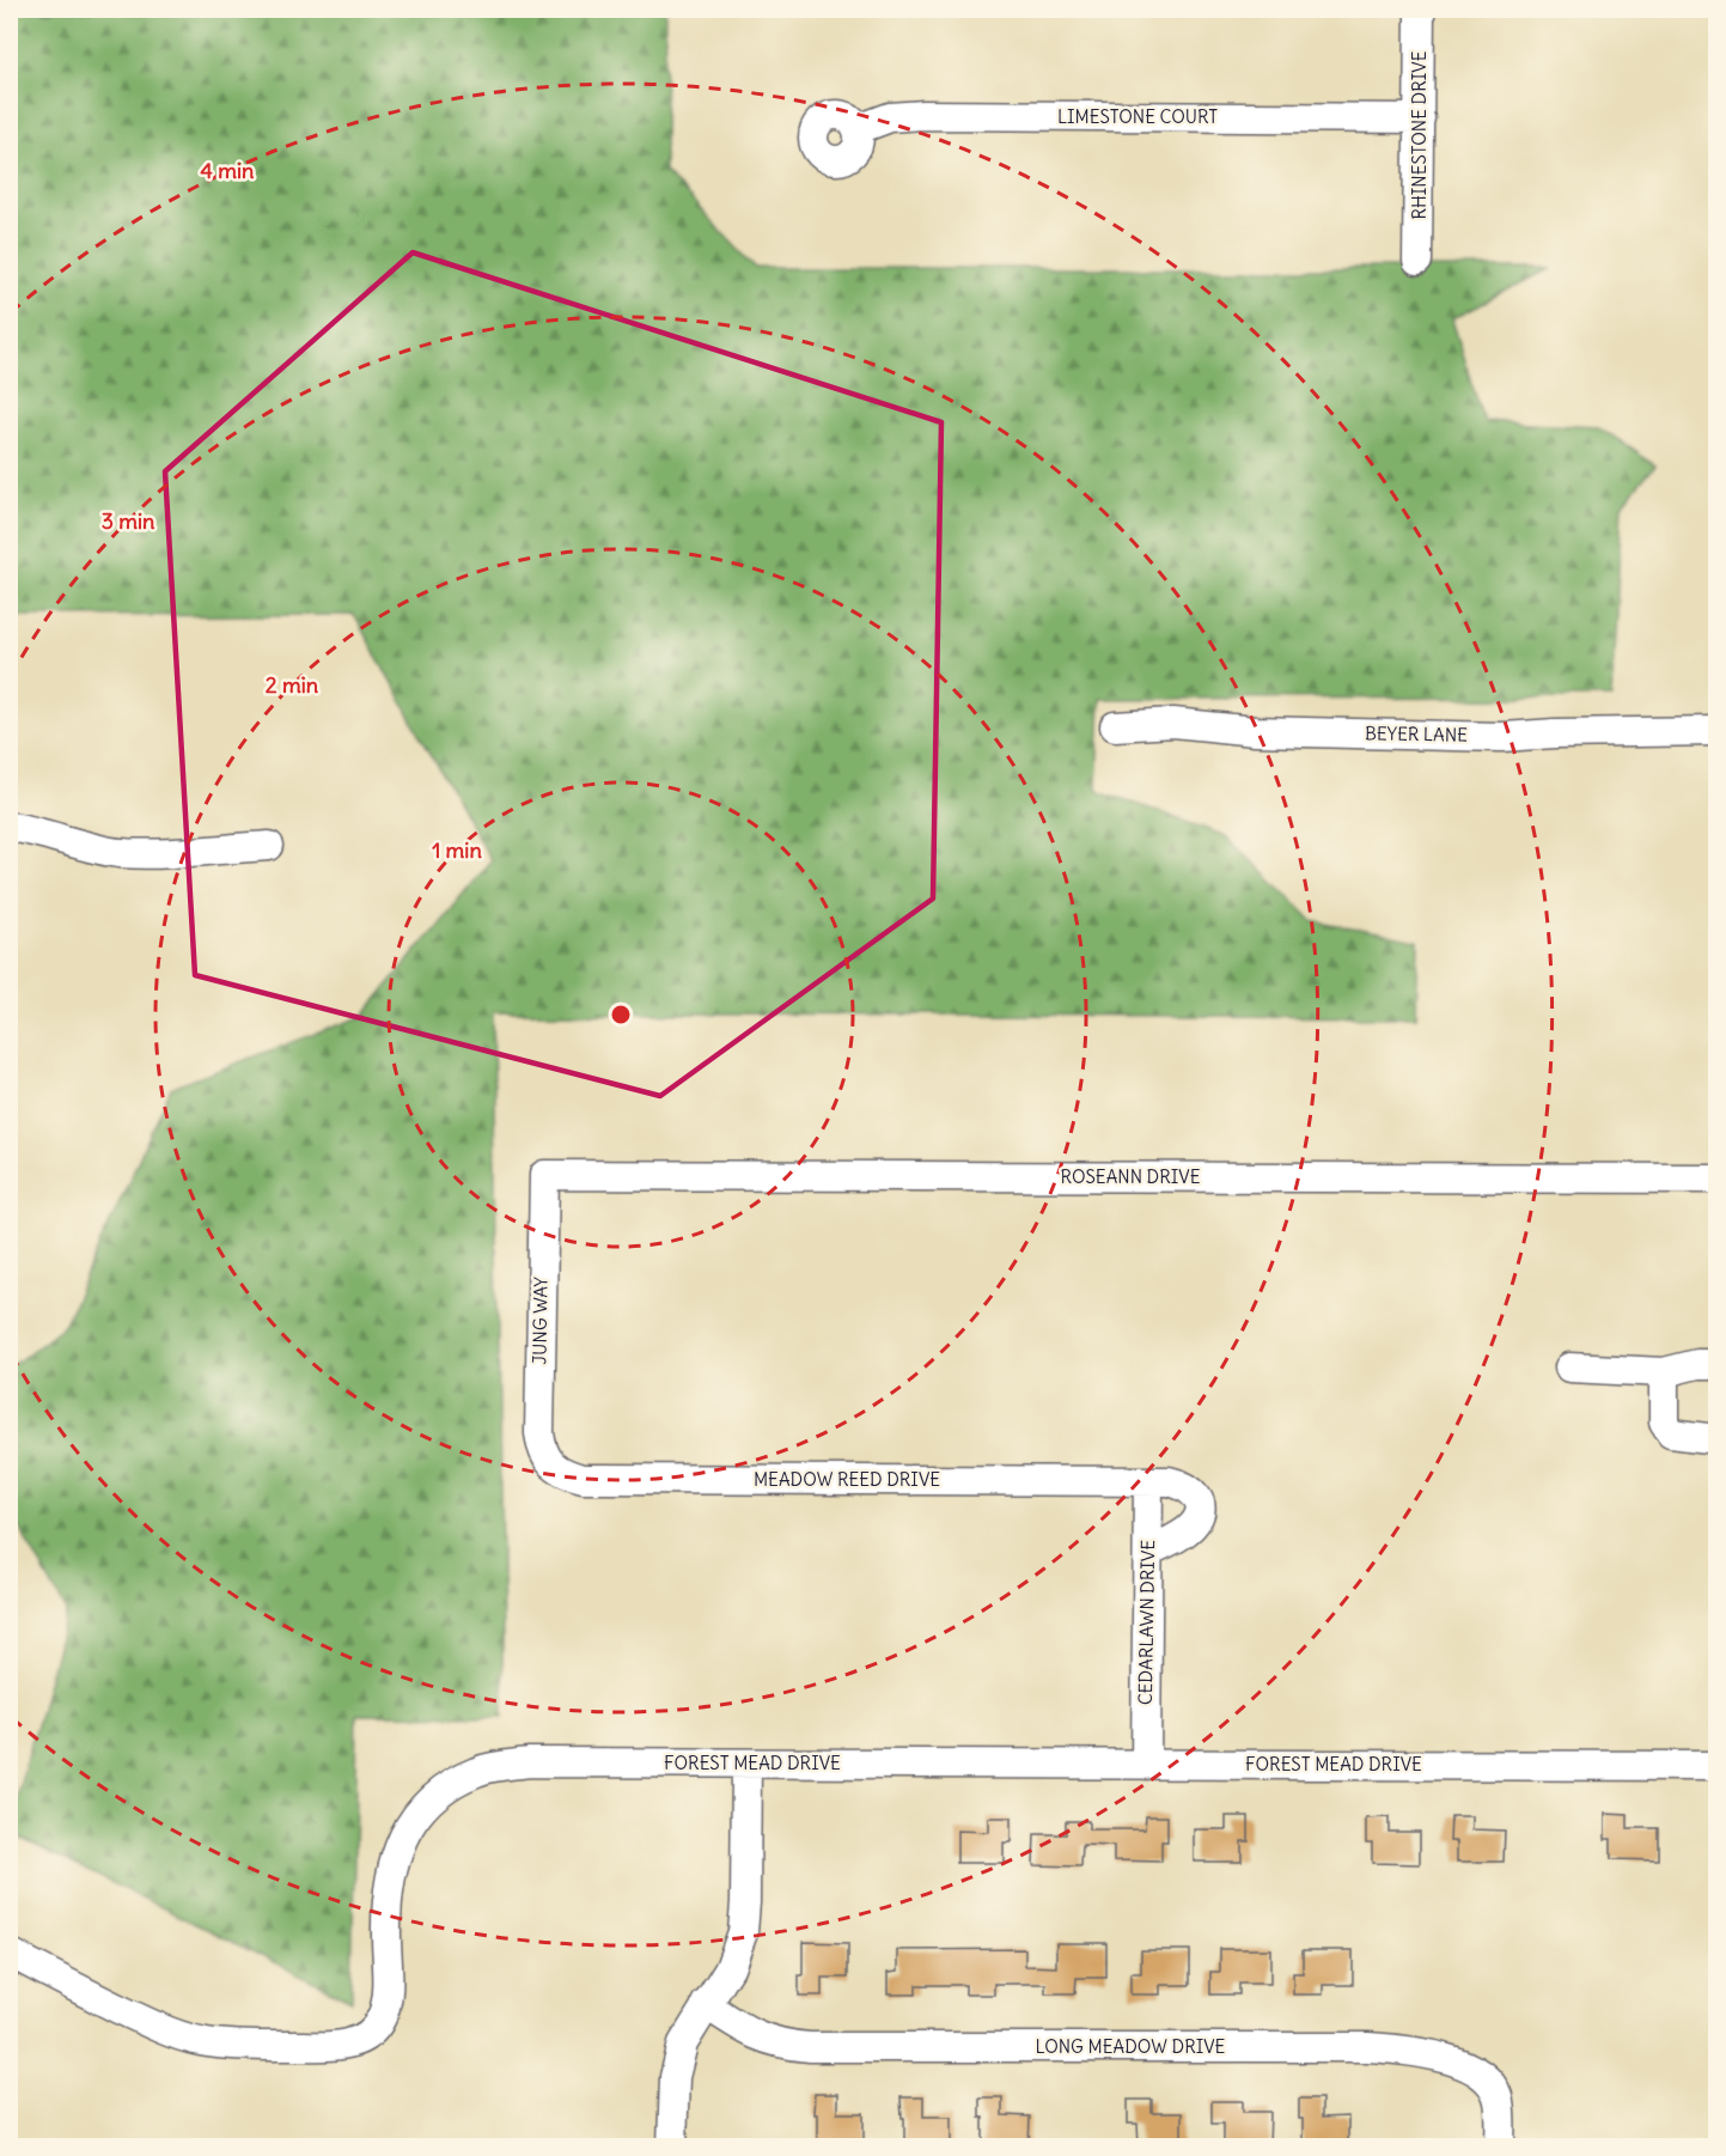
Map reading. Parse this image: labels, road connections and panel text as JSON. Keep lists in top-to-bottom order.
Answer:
{
  "streets": {
    "street": [
      "LIMESTONE COURT",
      "RHINESTONE DRIVE",
      "BEYER LANE",
      "ROSEANN DRIVE",
      "JUNG WAY",
      "MEADOW REED DRIVE",
      "CEDARLAWN DRIVE",
      "FOREST MEAD DRIVE",
      "LONG MEADOW DRIVE"
    ]
  },
  "crossings": [
    ["LIMESTONE COURT", "RHINESTONE DRIVE"],
    ["ROSEANN DRIVE", "JUNG WAY"],
    ["JUNG WAY", "MEADOW REED DRIVE"],
    ["MEADOW REED DRIVE", "CEDARLAWN DRIVE"],
    ["CEDARLAWN DRIVE", "FOREST MEAD DRIVE"]
  ],
  "rings": [
    "4 min",
    "3 min",
    "2 min",
    "1 min"
  ]
}
